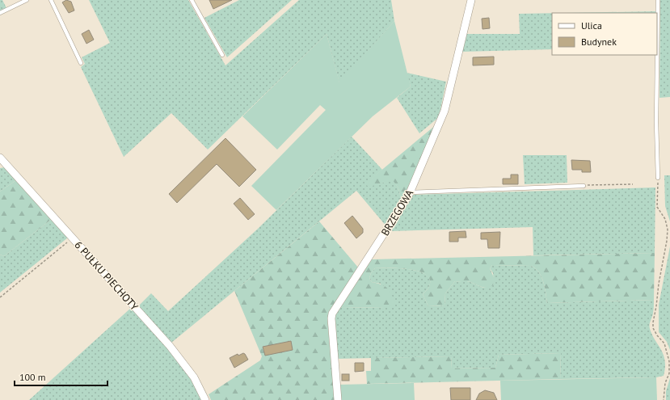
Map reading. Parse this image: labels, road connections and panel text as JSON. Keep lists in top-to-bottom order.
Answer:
{
  "streets": {
    "street": ["BRZEGOWA", "6 PUŁKU PIECHOTY"]
  },
  "legend": ["Ulica", "Budynek"],
  "scale_bar": "100 m"
}
